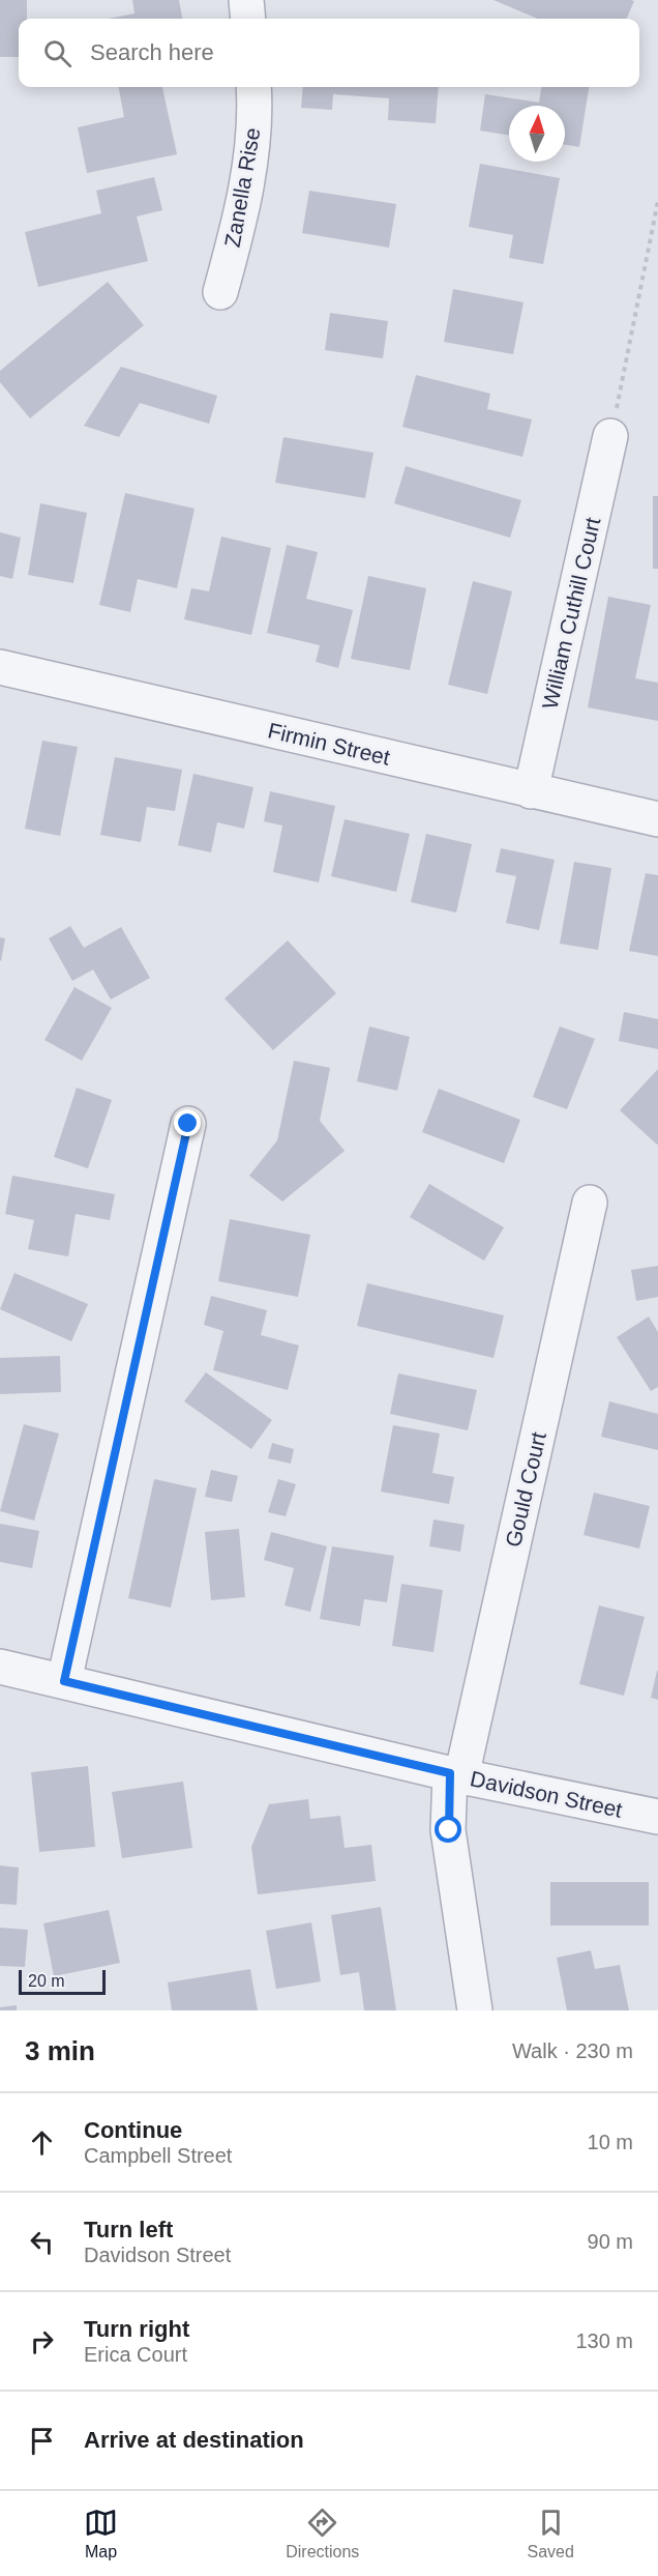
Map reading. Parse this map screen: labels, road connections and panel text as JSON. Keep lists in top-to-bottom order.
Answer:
{
  "streets": {
    "street": [
      "Zanella Rise",
      "William Cuthill Court",
      "Firmin Street",
      "Gould Court",
      "Davidson Street"
    ]
  },
  "crossings": [
    ["William Cuthill Court", "Firmin Street"],
    ["Gould Court", "Davidson Street"]
  ],
  "scale_bar": "20 m",
  "north": "top",
  "page": {
    "search": "Search here",
    "scale": "20 m",
    "heading": ["3 min", "Walk · 230 m"],
    "list": [
      ["Continue", "Campbell Street", "10 m"],
      ["Turn left", "Davidson Street", "90 m"],
      ["Turn right", "Erica Court", "130 m"],
      "Arrive at destination"
    ],
    "nav": ["Map", "Directions", "Saved"]
  }
}
